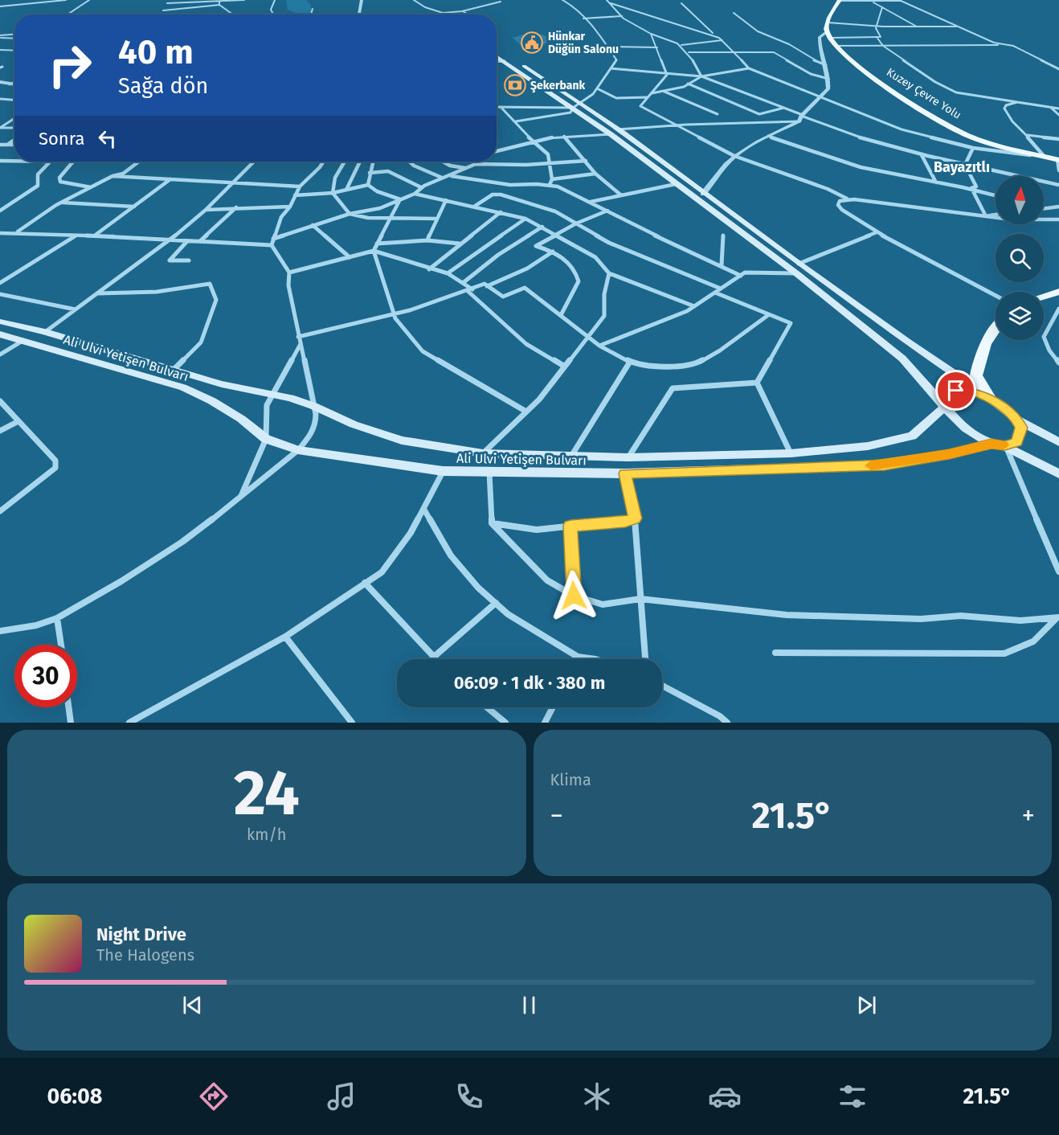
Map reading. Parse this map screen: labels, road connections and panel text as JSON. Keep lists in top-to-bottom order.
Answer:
{
  "streets": {
    "main road": ["Kuzey Çevre Yolu", "Ali Ulvi Yetişen Bulvarı"]
  },
  "districts": ["Bayazıtlı"],
  "places": {
    "public building": ["Hünkar Düğün Salonu"],
    "bank": ["Şekerbank"]
  },
  "north": "top",
  "page": {
    "turn": ["40 m", "Sağa dön"],
    "then": "Sonra",
    "limit": "30",
    "trip": "06:09 · 1 dk · 380 m",
    "tile": [
      ["24", "km/h"],
      "Klima"
    ],
    "heat": ["−", "21.5°", "+"],
    "song": ["Night Drive", "The Halogens"],
    "tabs": ["06:08", "21.5°"]
  }
}
